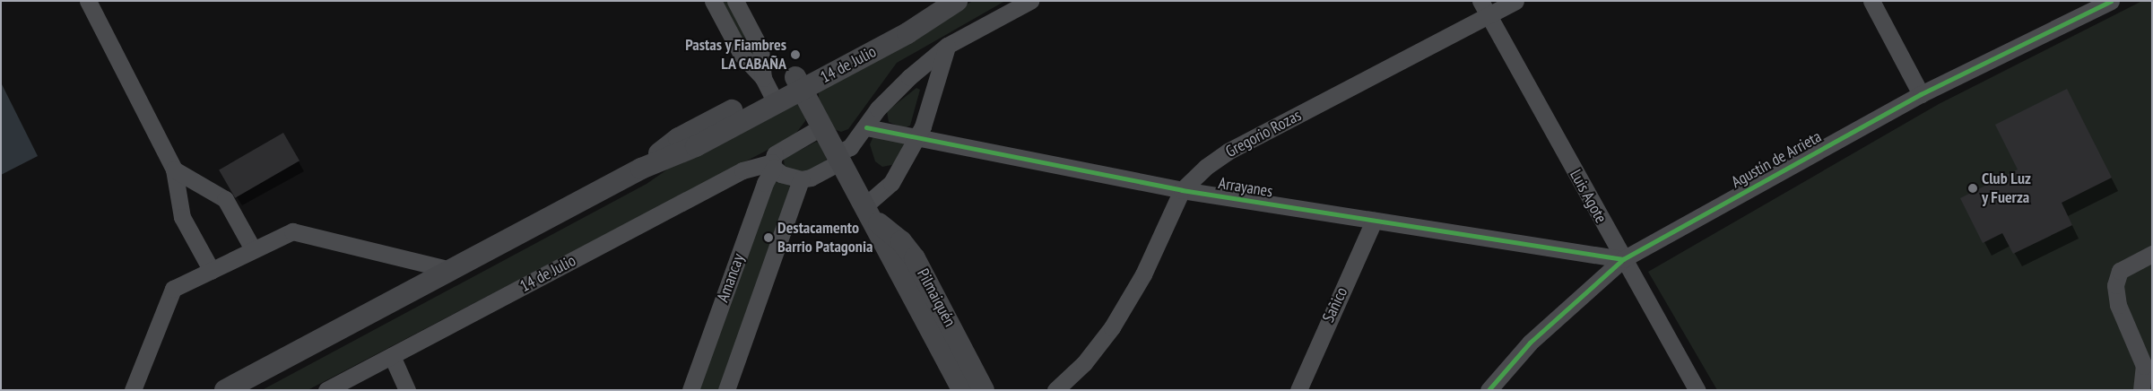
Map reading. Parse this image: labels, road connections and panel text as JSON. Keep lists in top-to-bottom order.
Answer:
{
  "streets": {
    "main road": ["14 de Julio", "Pilmaiquén"],
    "street": [
      "Gregorio Rozas",
      "Agustín de Arrieta",
      "Arrayanes",
      "Luis Agote",
      "Amancay",
      "Sañico"
    ]
  },
  "crossings": [
    ["14 de Julio", "Amancay"],
    ["14 de Julio", "Pilmaiquén"],
    ["Gregorio Rozas", "Arrayanes"],
    ["Gregorio Rozas", "Luis Agote"],
    ["Agustín de Arrieta", "Arrayanes"],
    ["Agustín de Arrieta", "Luis Agote"],
    ["Arrayanes", "Luis Agote"],
    ["Arrayanes", "Sañico"],
    ["Amancay", "Pilmaiquén"]
  ],
  "places": ["Pastas y Fiambres LA CABAÑA", "Club Luz y Fuerza", "Destacamento Barrio Patagonia"]
}
